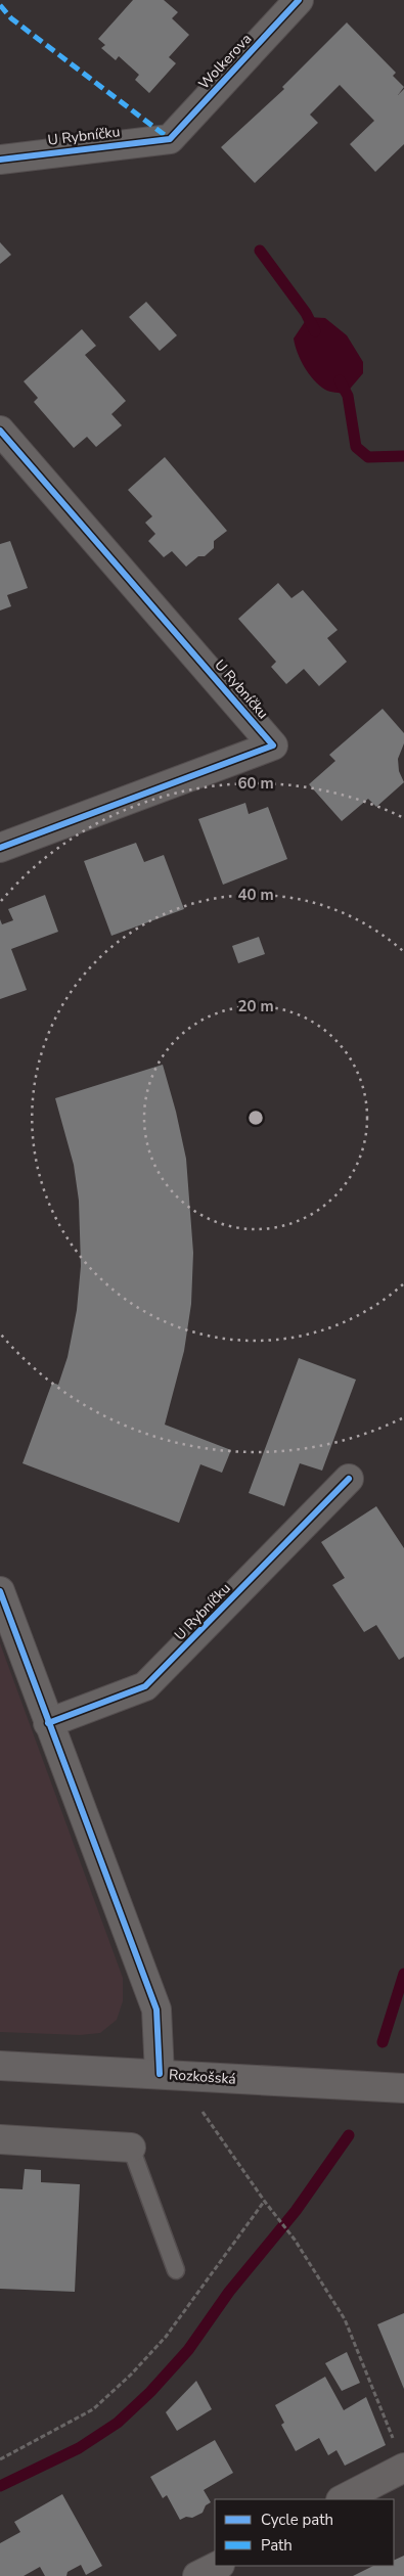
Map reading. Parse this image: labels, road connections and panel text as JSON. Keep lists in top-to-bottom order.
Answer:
{
  "streets": {
    "street": ["Wolkerova", "U Rybníčku", "Rozkošská"]
  },
  "crossings": [
    ["Wolkerova", "U Rybníčku"]
  ],
  "legend": ["Cycle path", "Path"],
  "rings": ["60 m", "40 m", "20 m"]
}
